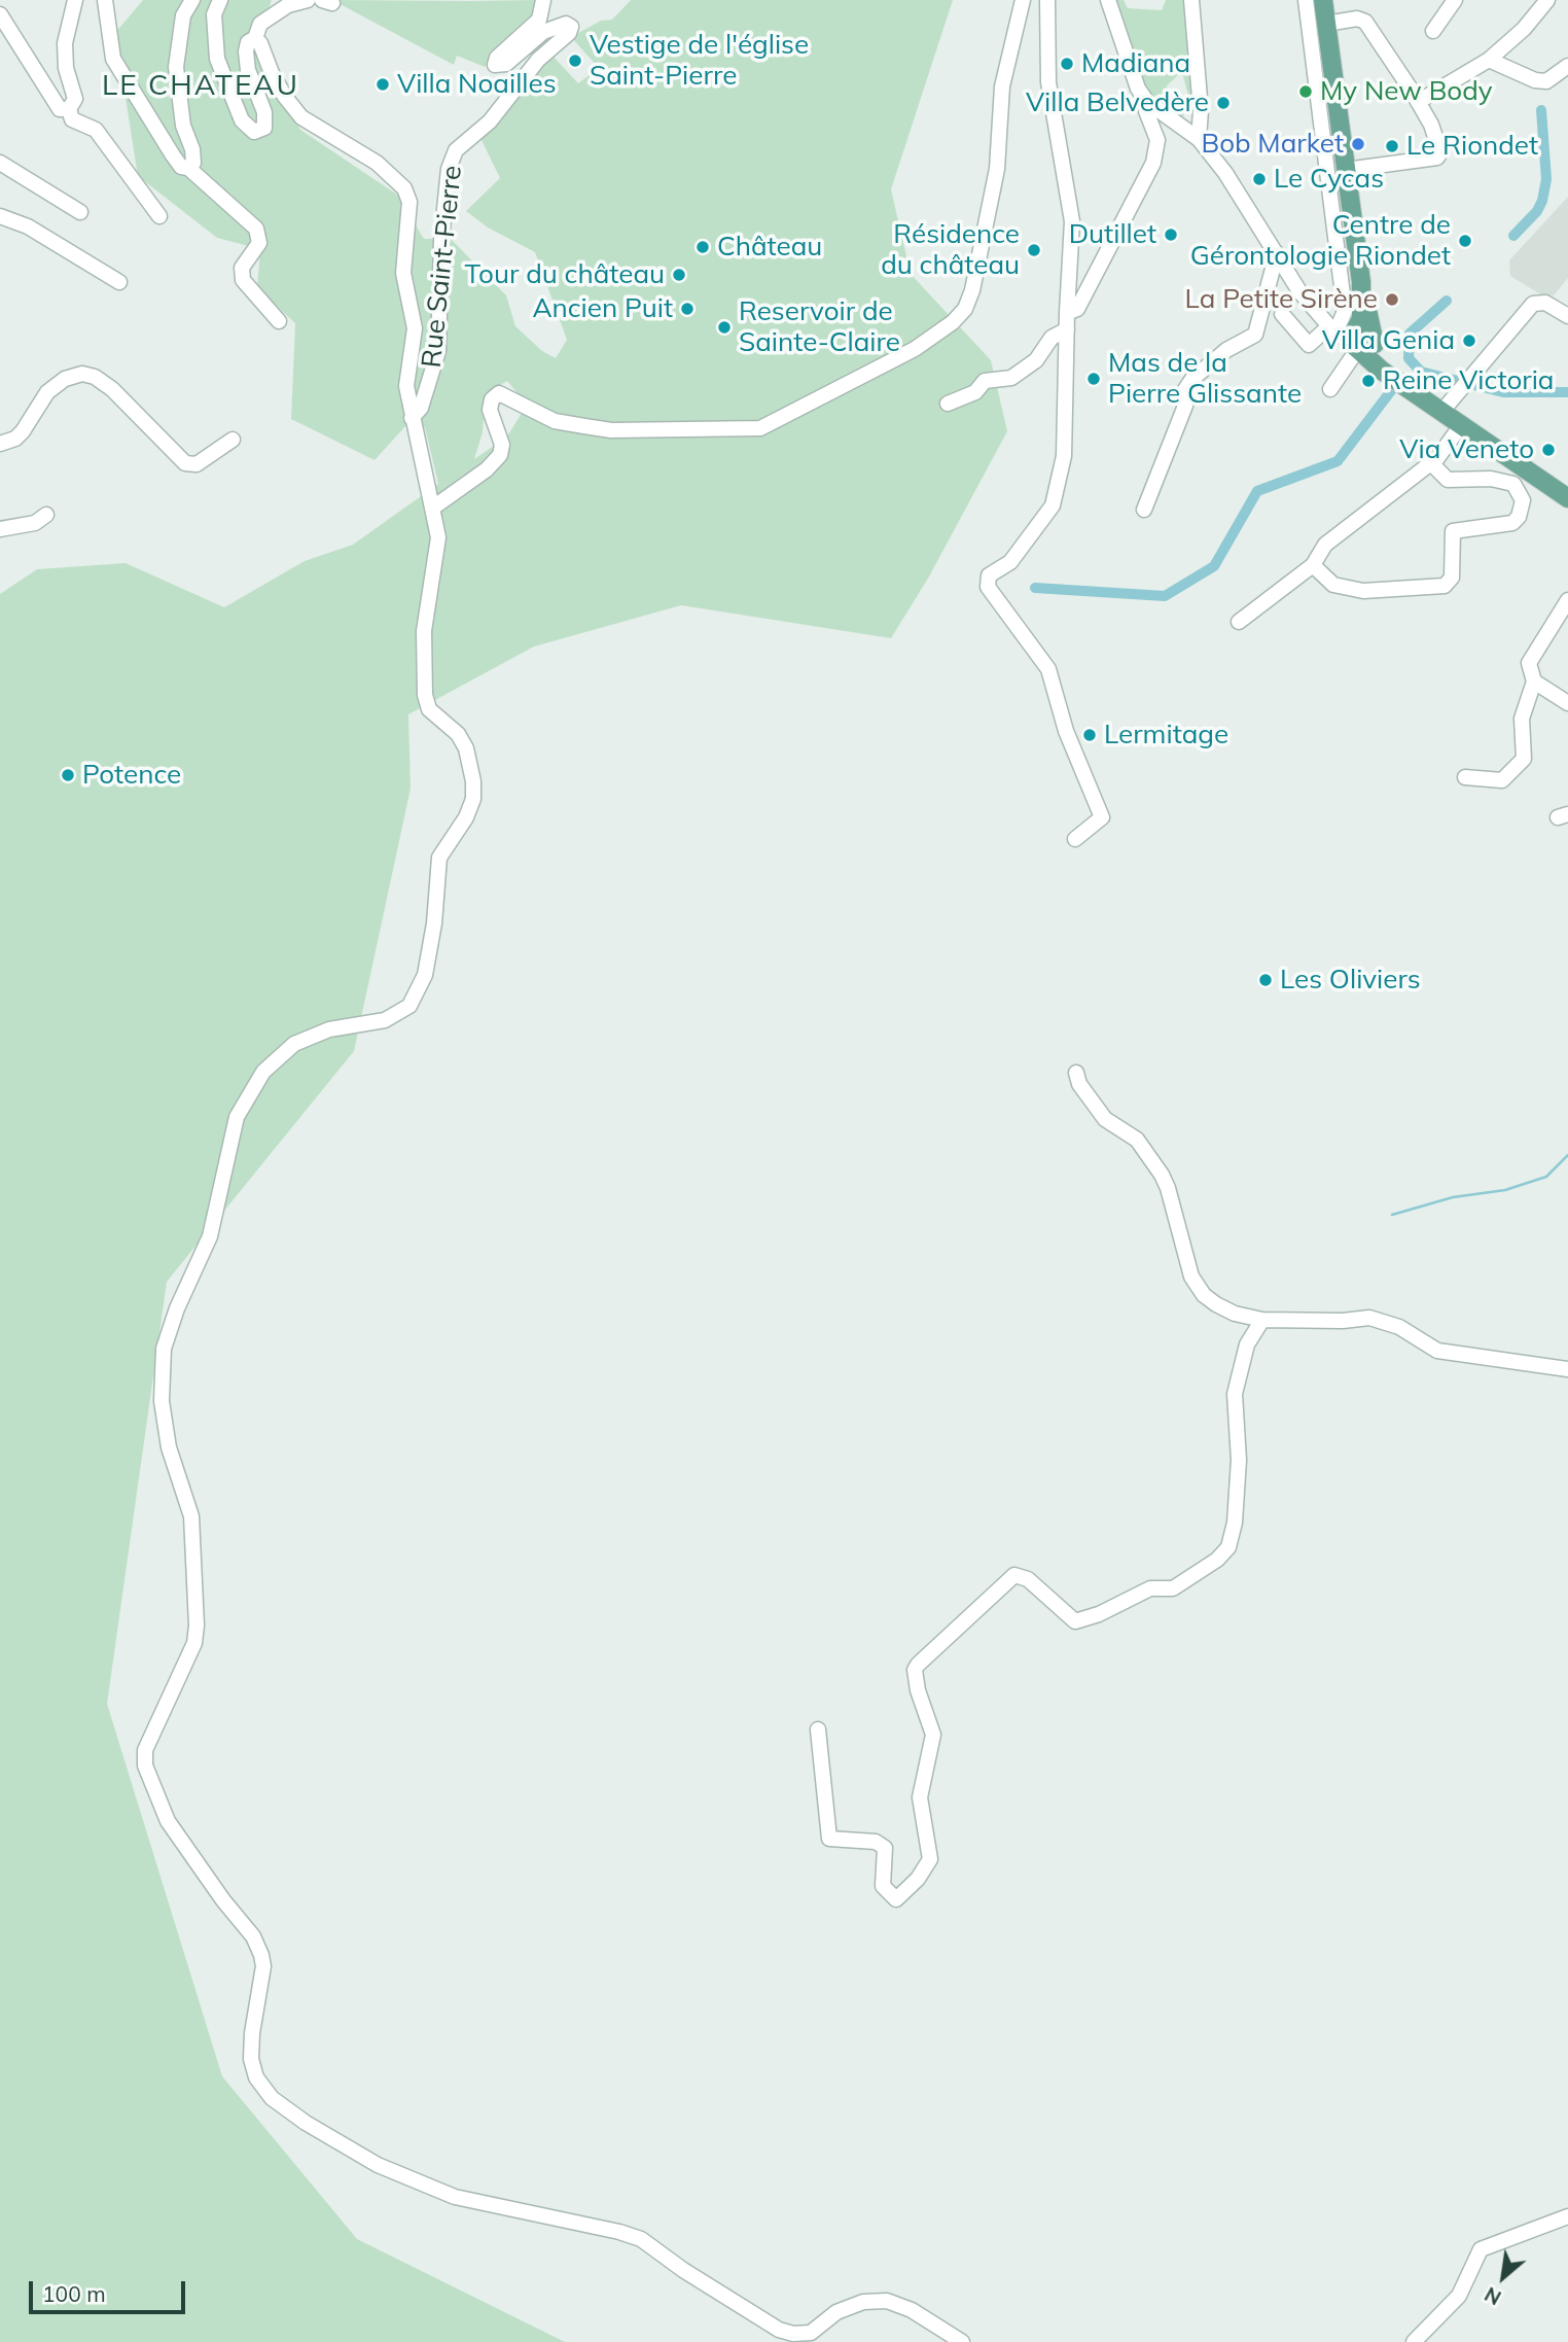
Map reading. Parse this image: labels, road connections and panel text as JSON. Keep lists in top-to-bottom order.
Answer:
{
  "streets": {
    "street": ["Rue Saint-Pierre"]
  },
  "districts": ["LE CHATEAU"],
  "places": [
    "Vestige de l'église Saint-Pierre",
    "Madiana",
    "Villa Noailles",
    "My New Body",
    "Villa Belvedère",
    "Bob Market",
    "Le Riondet",
    "Le Cycas",
    "Dutillet",
    "Centre de Gérontologie Riondet",
    "Château",
    "Résidence du château",
    "Tour du château",
    "La Petite Sirène",
    "Ancien Puit",
    "Reservoir de Sainte-Claire",
    "Villa Genia",
    "Mas de la Pierre Glissante",
    "Reine Victoria",
    "Via Veneto",
    "Lermitage",
    "Potence",
    "Les Oliviers"
  ],
  "scale_bar": "100 m",
  "north": "bottom left"
}
